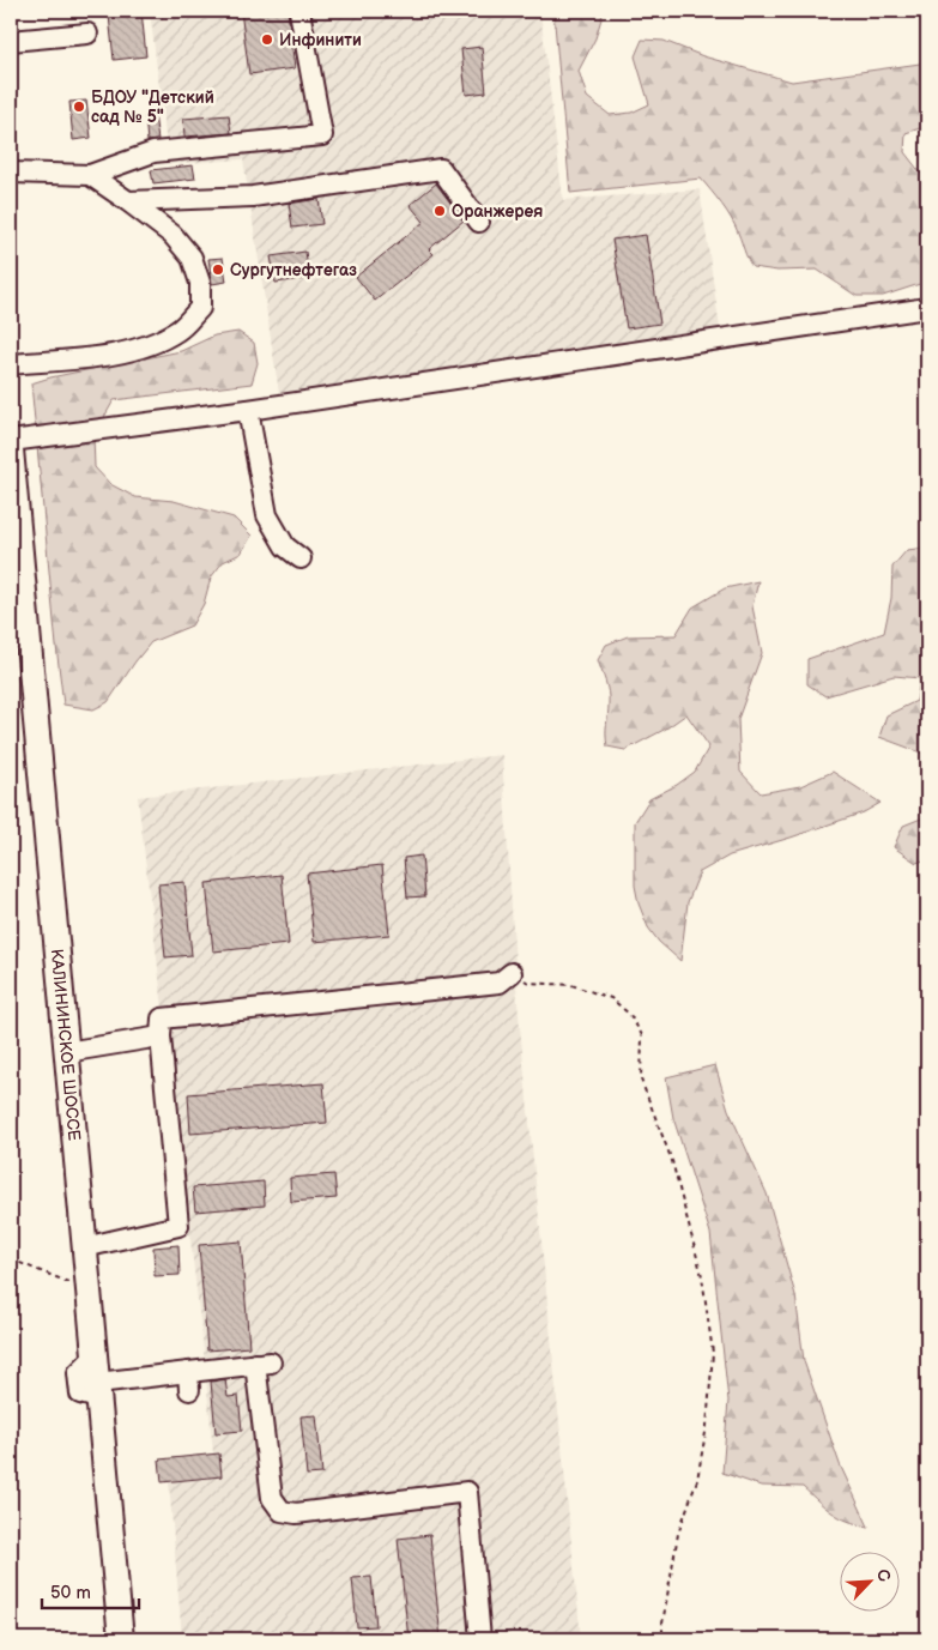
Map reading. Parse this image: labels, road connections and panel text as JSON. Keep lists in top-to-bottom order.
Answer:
{
  "streets": {
    "main road": ["КАЛИНИНСКОЕ ШОССЕ"]
  },
  "places": [
    "Инфинити",
    "БДОУ \"Детский сад № 5\"",
    "Оранжерея",
    "Сургутнефтегаз"
  ],
  "scale_bar": "50 m",
  "north": "top right"
}
